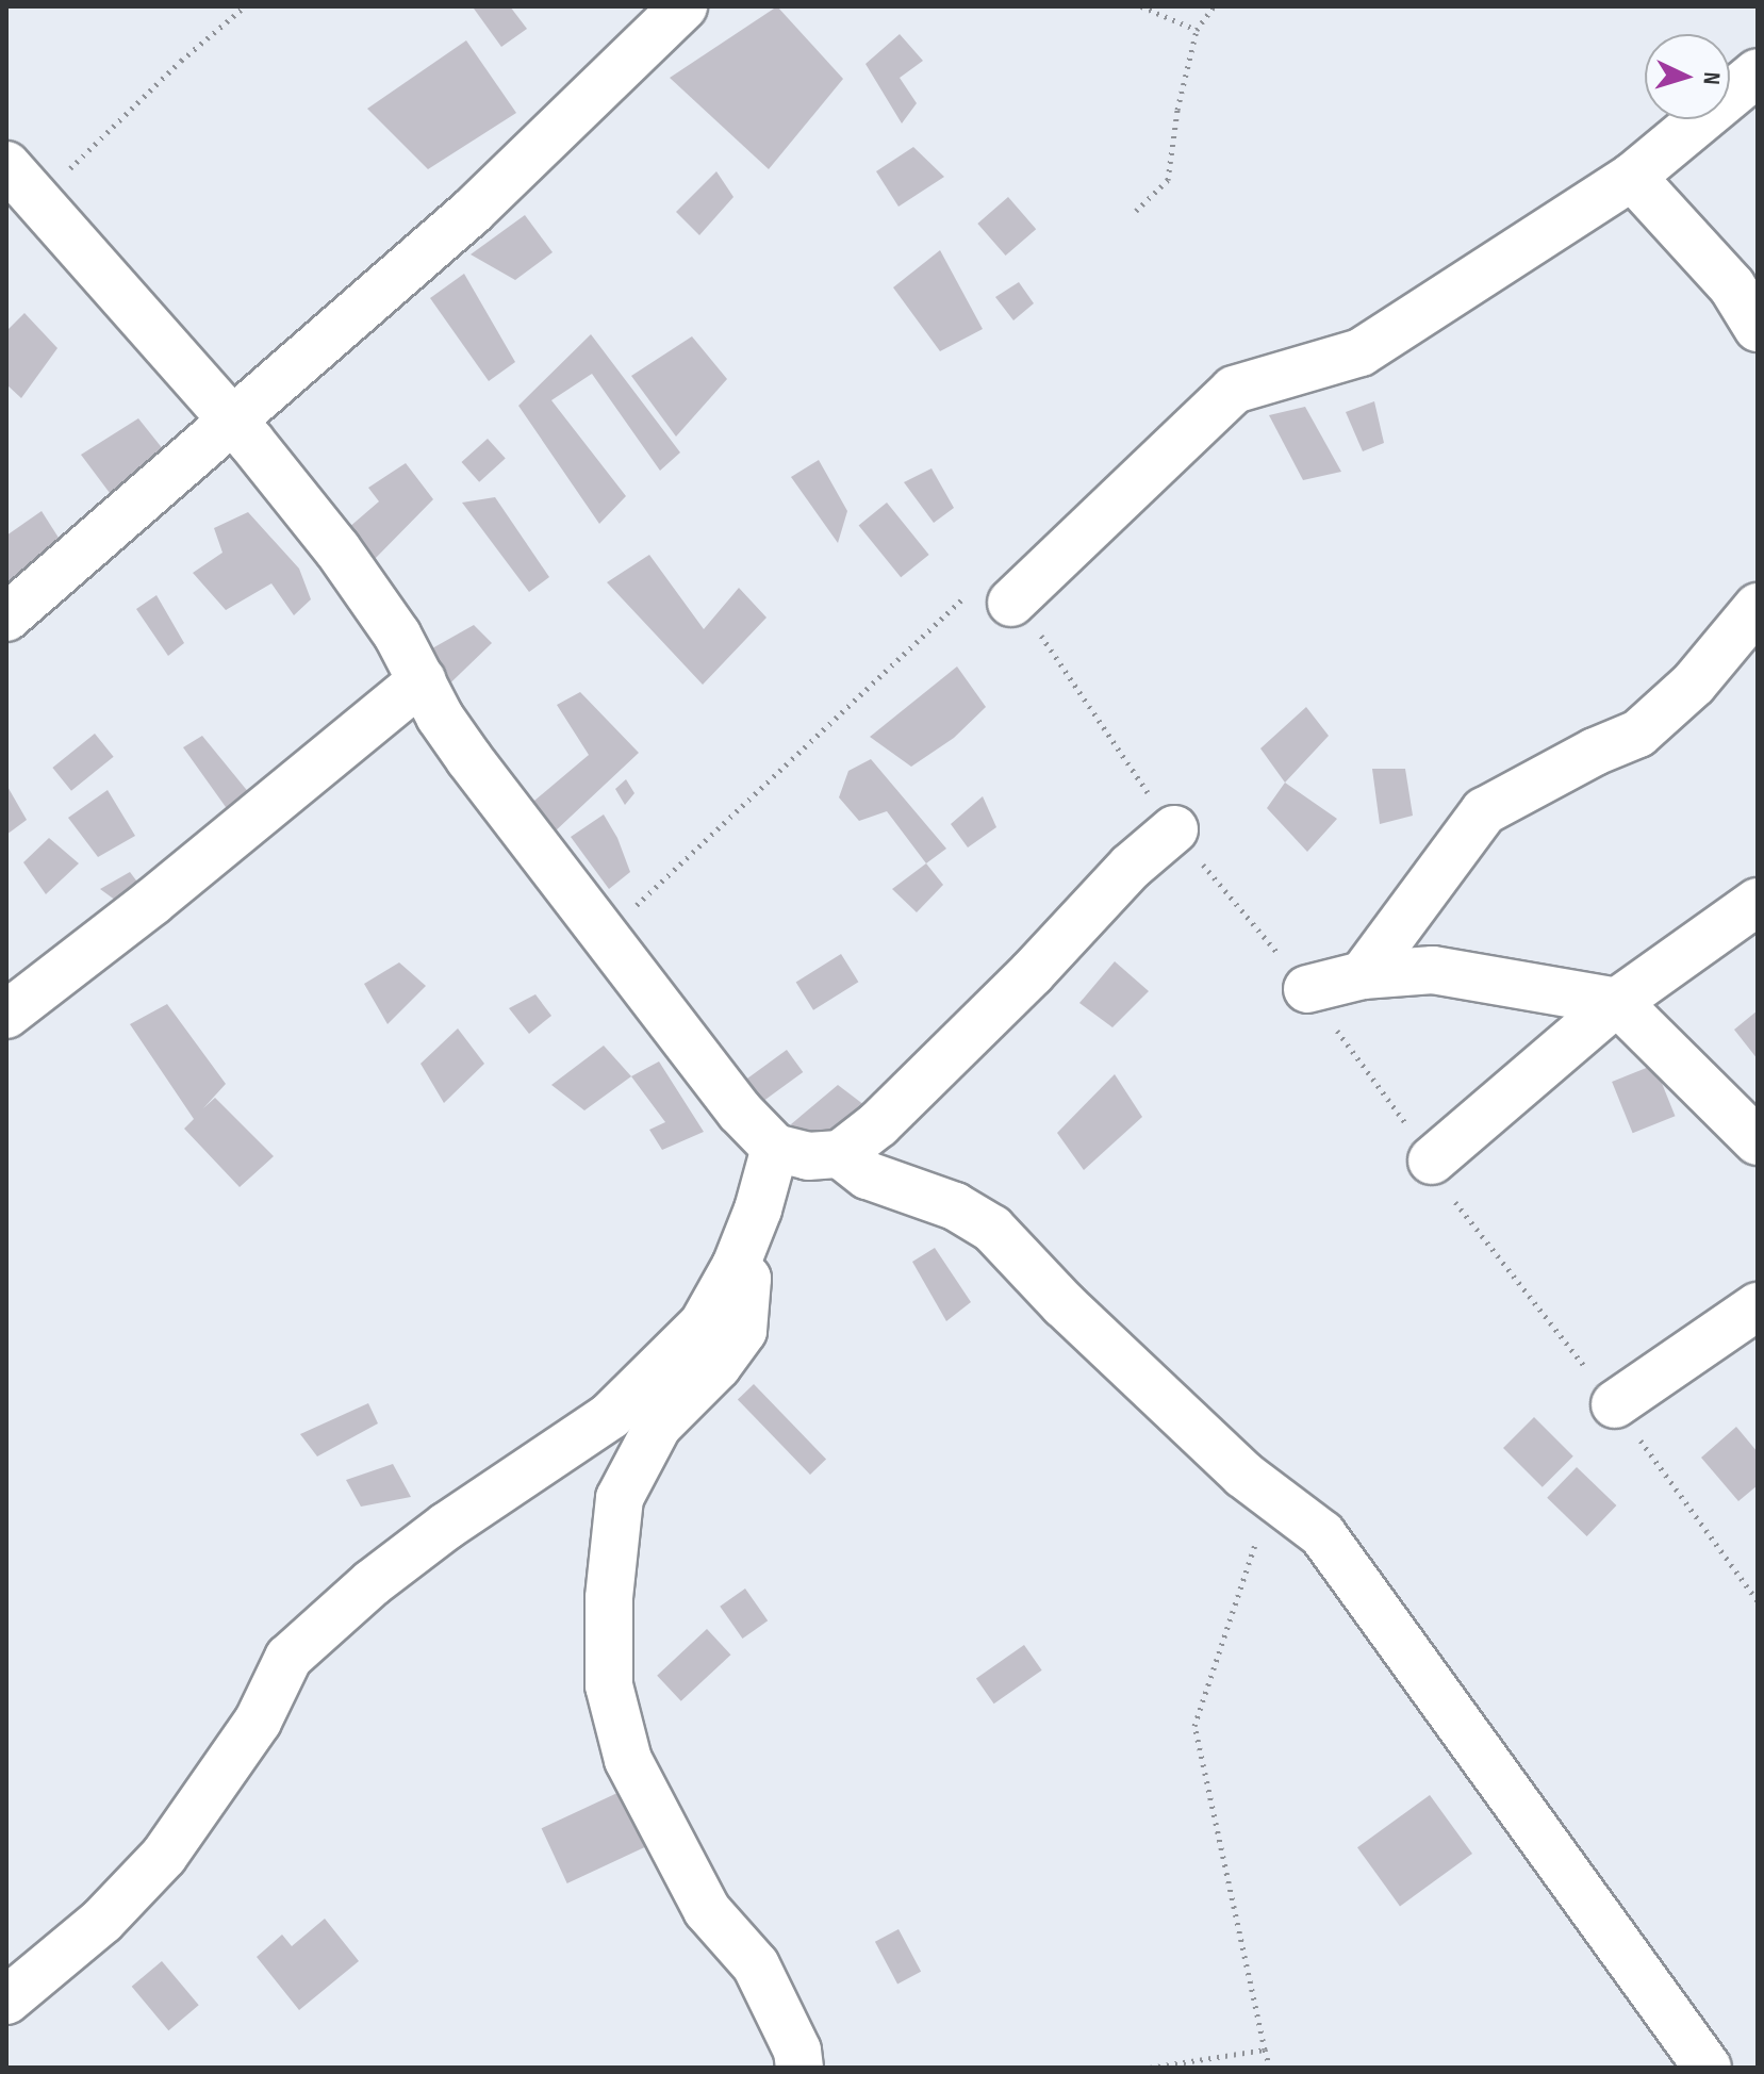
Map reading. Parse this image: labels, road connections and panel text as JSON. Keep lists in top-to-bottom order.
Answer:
{
  "north": "right"
}
